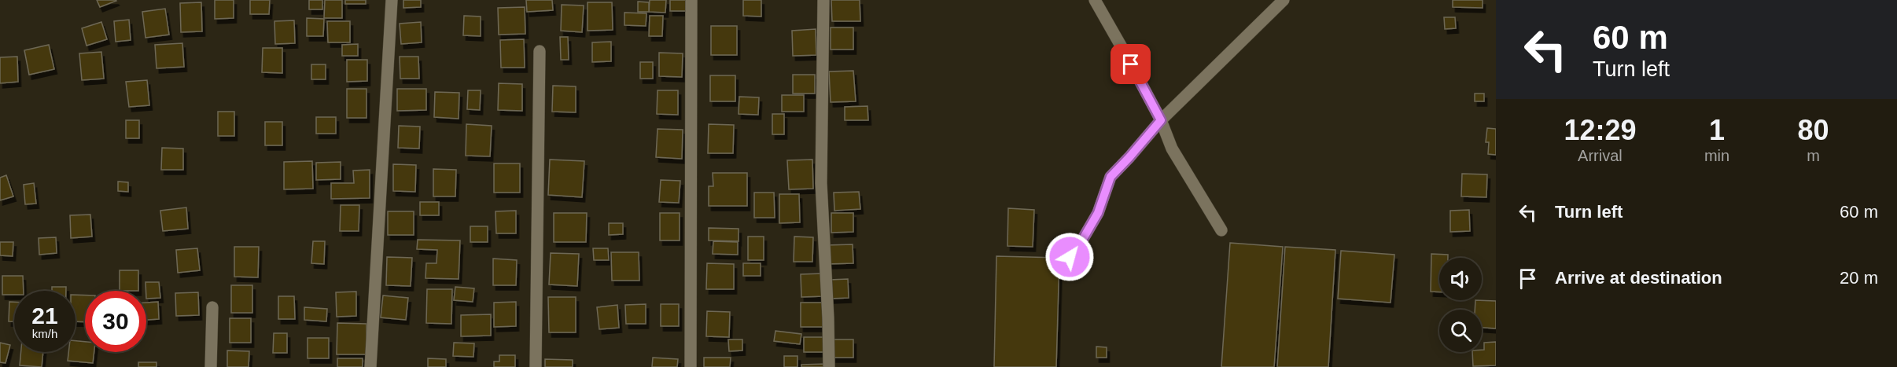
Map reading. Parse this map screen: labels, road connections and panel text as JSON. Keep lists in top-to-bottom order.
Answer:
{
  "page": {
    "turn": ["60 m", "Turn left"],
    "eta": [
      "12:29",
      "Arrival",
      "1",
      "min",
      "80",
      "m"
    ],
    "list": [
      {
        "name": "Turn left",
        "value": "60 m"
      },
      {
        "name": "Arrive at destination",
        "value": "20 m"
      }
    ],
    "speed": "21 km/h",
    "limit": "30"
  }
}
